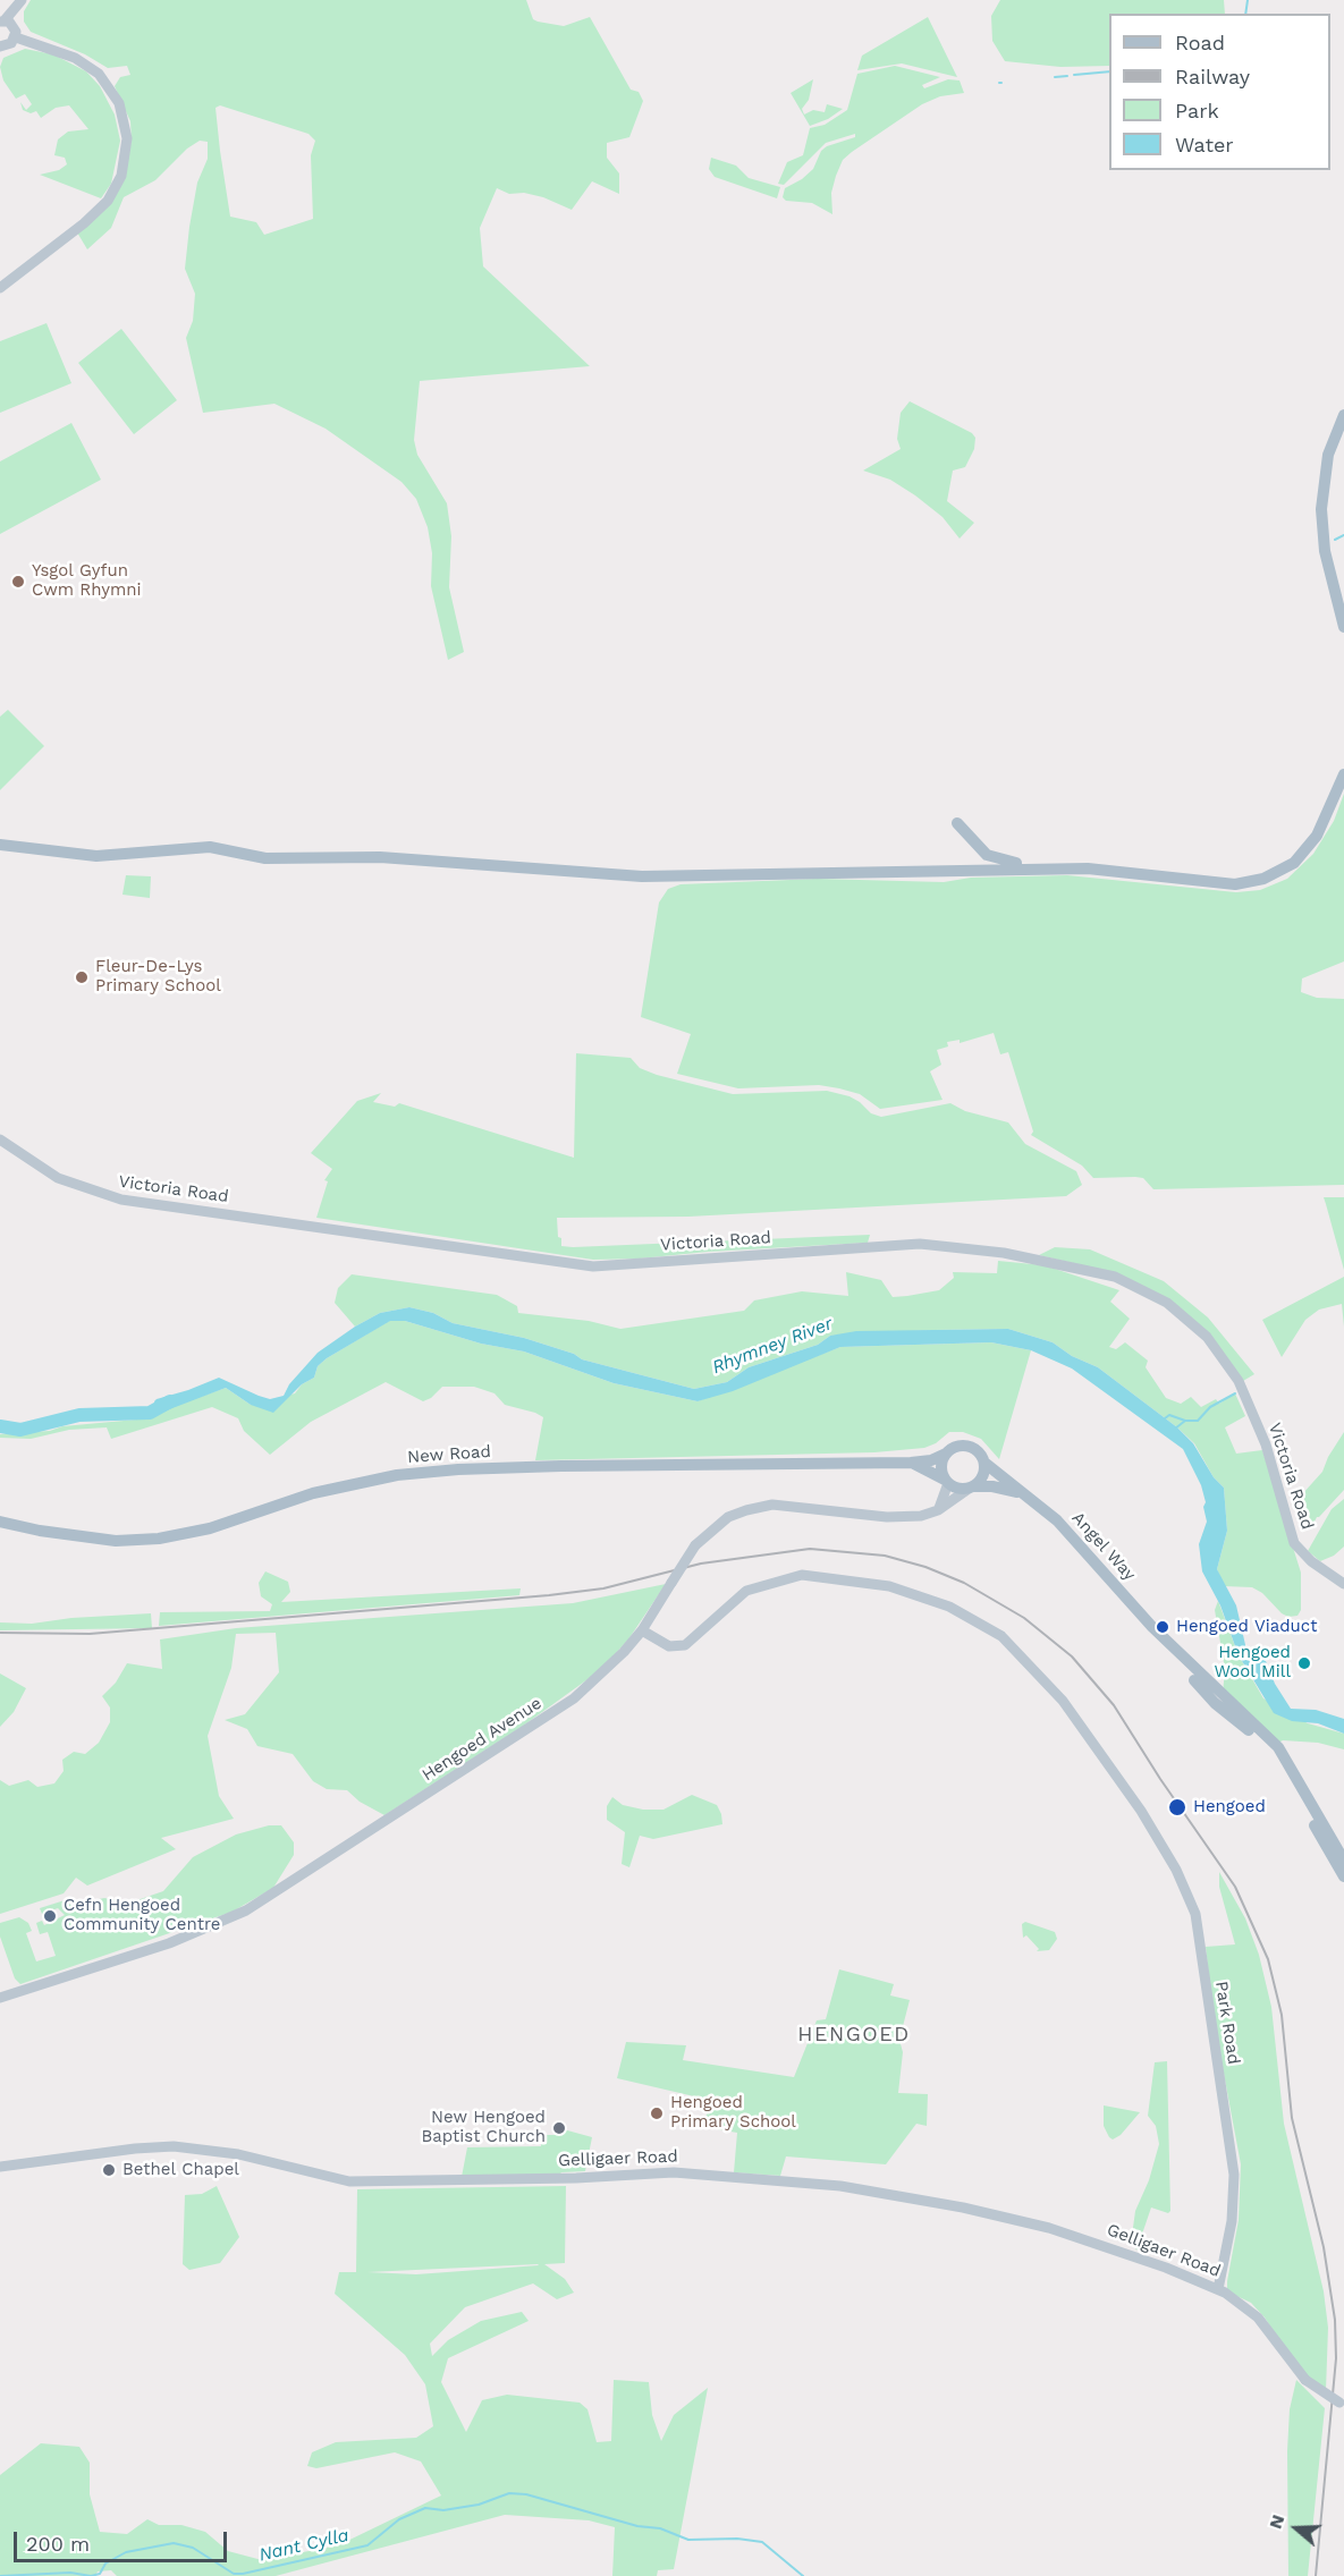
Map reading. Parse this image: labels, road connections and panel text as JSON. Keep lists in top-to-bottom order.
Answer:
{
  "streets": {
    "main road": ["New Road", "Angel Way"],
    "street": [
      "Victoria Road",
      "Hengoed Avenue",
      "Park Road",
      "Gelligaer Road"
    ]
  },
  "crossings": [
    ["New Road", "Angel Way"],
    ["New Road", "Hengoed Avenue"],
    ["Angel Way", "Hengoed Avenue"],
    ["Hengoed Avenue", "Park Road"],
    ["Park Road", "Gelligaer Road"]
  ],
  "districts": ["HENGOED"],
  "water": ["Rhymney River", "Nant Cylla"],
  "places": [
    "Ysgol Gyfun Cwm Rhymni",
    "Fleur-De-Lys Primary School",
    "Hengoed Viaduct",
    "Hengoed Wool Mill",
    "Hengoed",
    "Cefn Hengoed Community Centre",
    "Hengoed Primary School",
    "New Hengoed Baptist Church",
    "Bethel Chapel"
  ],
  "legend": [
    "Road",
    "Railway",
    "Park",
    "Water"
  ],
  "scale_bar": "200 m",
  "north": "left"
}
